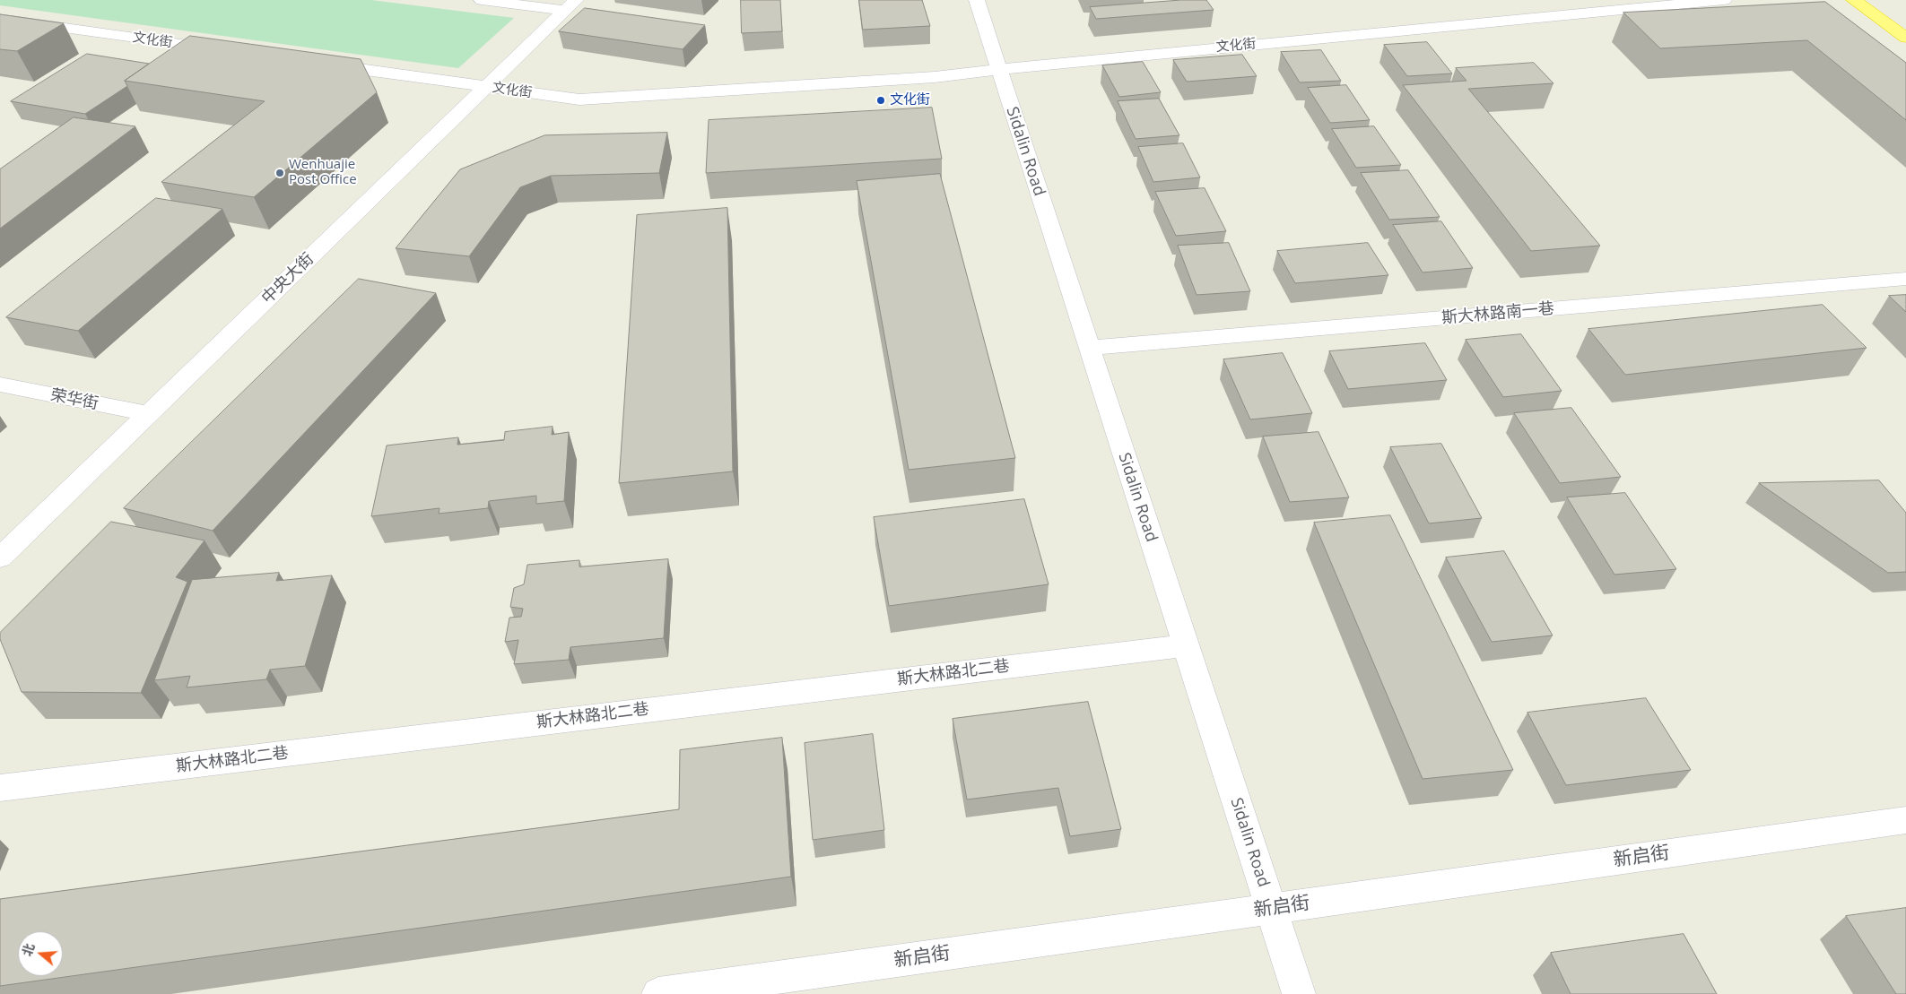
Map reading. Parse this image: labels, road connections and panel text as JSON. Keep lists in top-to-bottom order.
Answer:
{
  "streets": {
    "street": [
      "文化街",
      "Sidalin Road",
      "中央大街",
      "斯大林路南一巷",
      "荣华街",
      "斯大林路北二巷",
      "新启街"
    ]
  },
  "crossings": [
    ["文化街", "Sidalin Road"],
    ["文化街", "中央大街"],
    ["Sidalin Road", "斯大林路南一巷"],
    ["Sidalin Road", "斯大林路北二巷"],
    ["Sidalin Road", "新启街"],
    ["中央大街", "荣华街"]
  ],
  "places": ["文化街", "Wenhuajie Post Office"],
  "north": "left"
}
